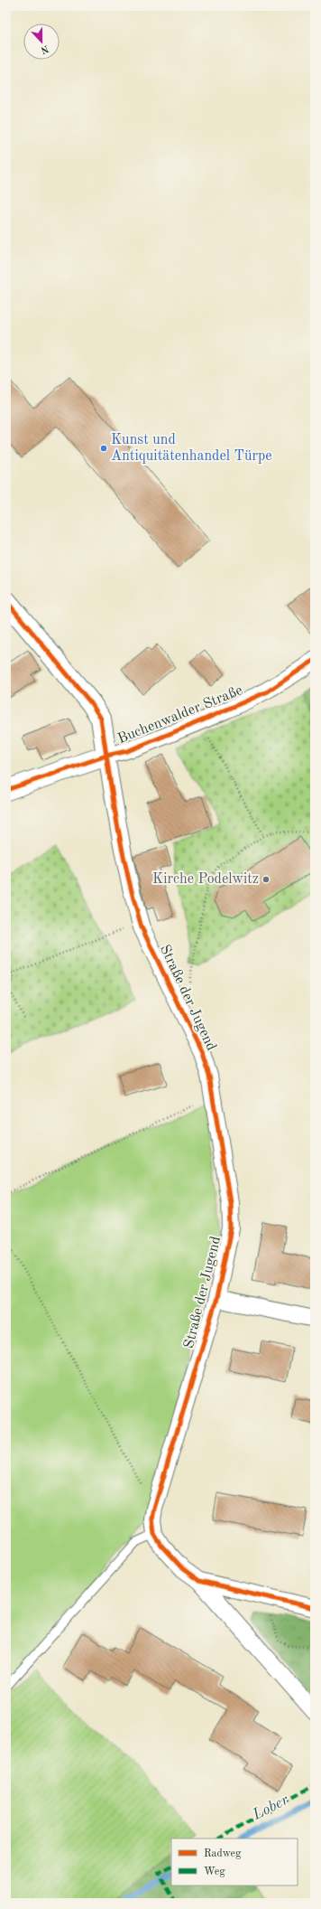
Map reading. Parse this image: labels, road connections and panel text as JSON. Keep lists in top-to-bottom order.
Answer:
{
  "streets": {
    "street": ["Buchenwalder Straße", "Straße der Jugend"]
  },
  "crossings": [
    ["Buchenwalder Straße", "Straße der Jugend"]
  ],
  "water": ["Lober"],
  "places": ["Kunst und Antiquitätenhandel Türpe", "Kirche Podelwitz"],
  "legend": ["Radweg", "Weg"],
  "north": "bottom"
}
